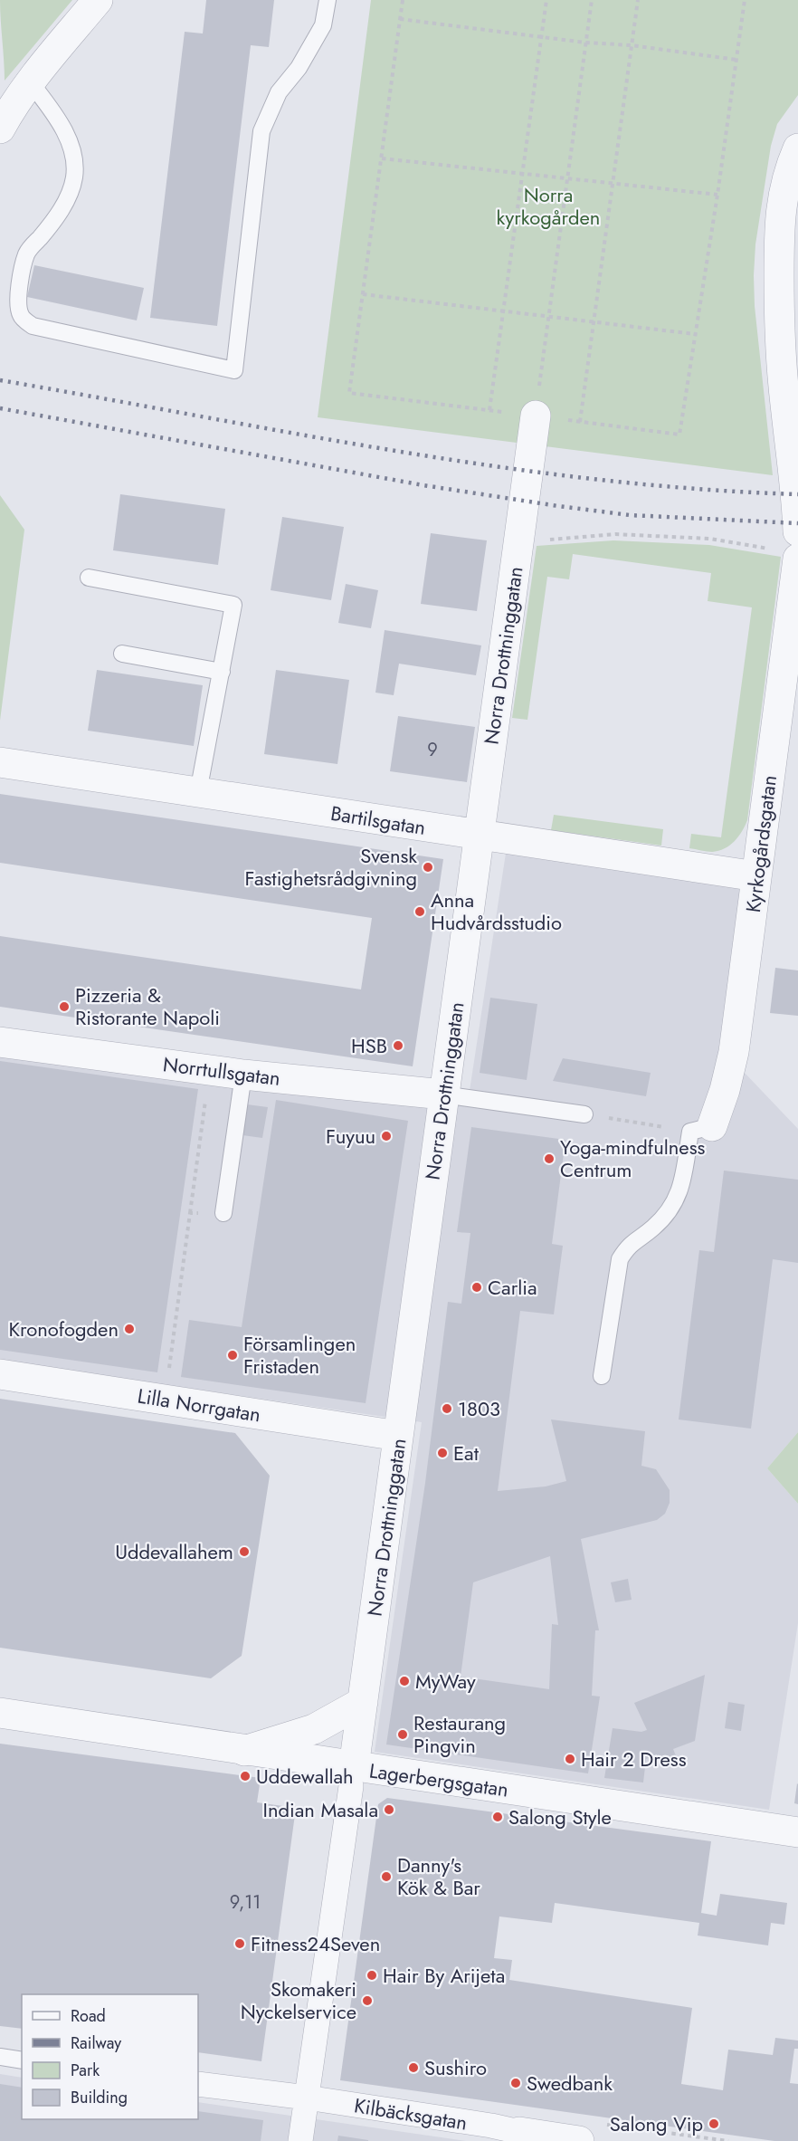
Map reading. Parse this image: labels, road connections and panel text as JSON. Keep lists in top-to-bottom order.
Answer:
{
  "streets": {
    "street": [
      "Norra Drottninggatan",
      "Bartilsgatan",
      "Kyrkogårdsgatan",
      "Norrtullsgatan",
      "Lilla Norrgatan",
      "Lagerbergsgatan",
      "Kilbäcksgatan"
    ]
  },
  "crossings": [
    ["Norra Drottninggatan", "Bartilsgatan"],
    ["Norra Drottninggatan", "Norrtullsgatan"],
    ["Norra Drottninggatan", "Lilla Norrgatan"],
    ["Norra Drottninggatan", "Lagerbergsgatan"],
    ["Norra Drottninggatan", "Kilbäcksgatan"],
    ["Bartilsgatan", "Kyrkogårdsgatan"]
  ],
  "parks": ["Norra kyrkogården"],
  "places": [
    "Svensk Fastighetsrådgivning",
    "Anna Hudvårdsstudio",
    "Pizzeria & Ristorante Napoli",
    "HSB",
    "Fuyuu",
    "Yoga-mindfulness Centrum",
    "Carlia",
    "Kronofogden",
    "Församlingen Fristaden",
    "1803",
    "Eat",
    "Uddevallahem",
    "MyWay",
    "Restaurang Pingvin",
    "Hair 2 Dress",
    "Uddewallah",
    "Indian Masala",
    "Salong Style",
    "Danny's Kök & Bar",
    "Fitness24Seven",
    "Hair By Arijeta",
    "Skomakeri Nyckelservice",
    "Sushiro",
    "Swedbank",
    "Salong Vip"
  ],
  "house_numbers": ["9", "9,11"],
  "legend": [
    "Road",
    "Railway",
    "Park",
    "Building"
  ]
}
